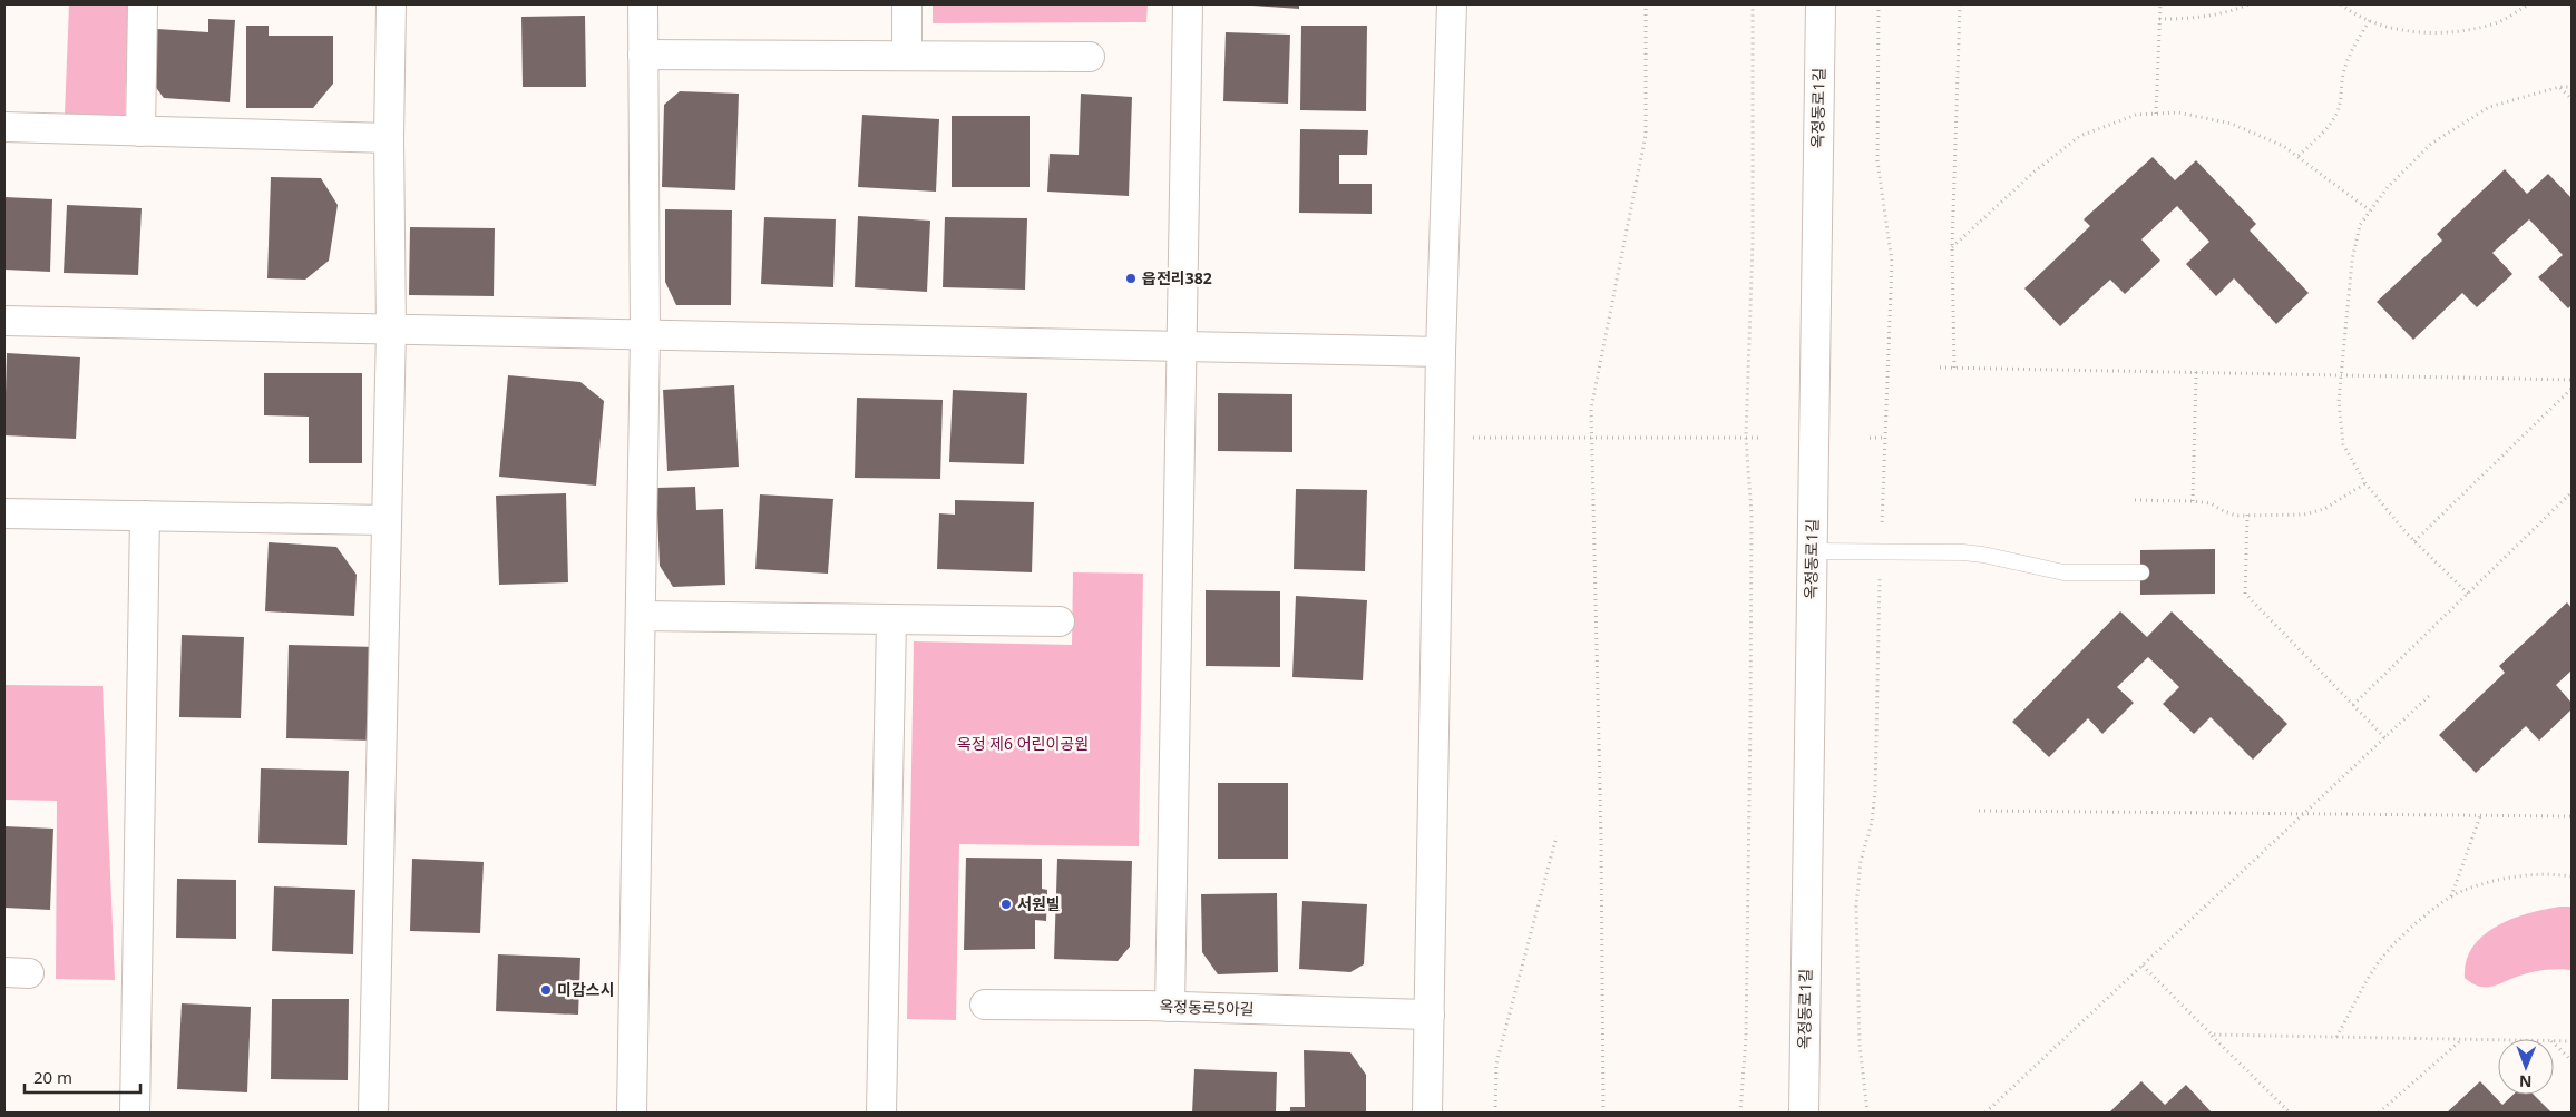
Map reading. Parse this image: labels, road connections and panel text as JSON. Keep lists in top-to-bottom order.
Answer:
{
  "streets": {
    "street": ["옥정동로1길", "옥정동로5아길"]
  },
  "parks": ["옥정 제6 어린이공원"],
  "places": ["읍전리382", "서원빌", "미감스시"],
  "scale_bar": "20 m",
  "north": "bottom"
}
